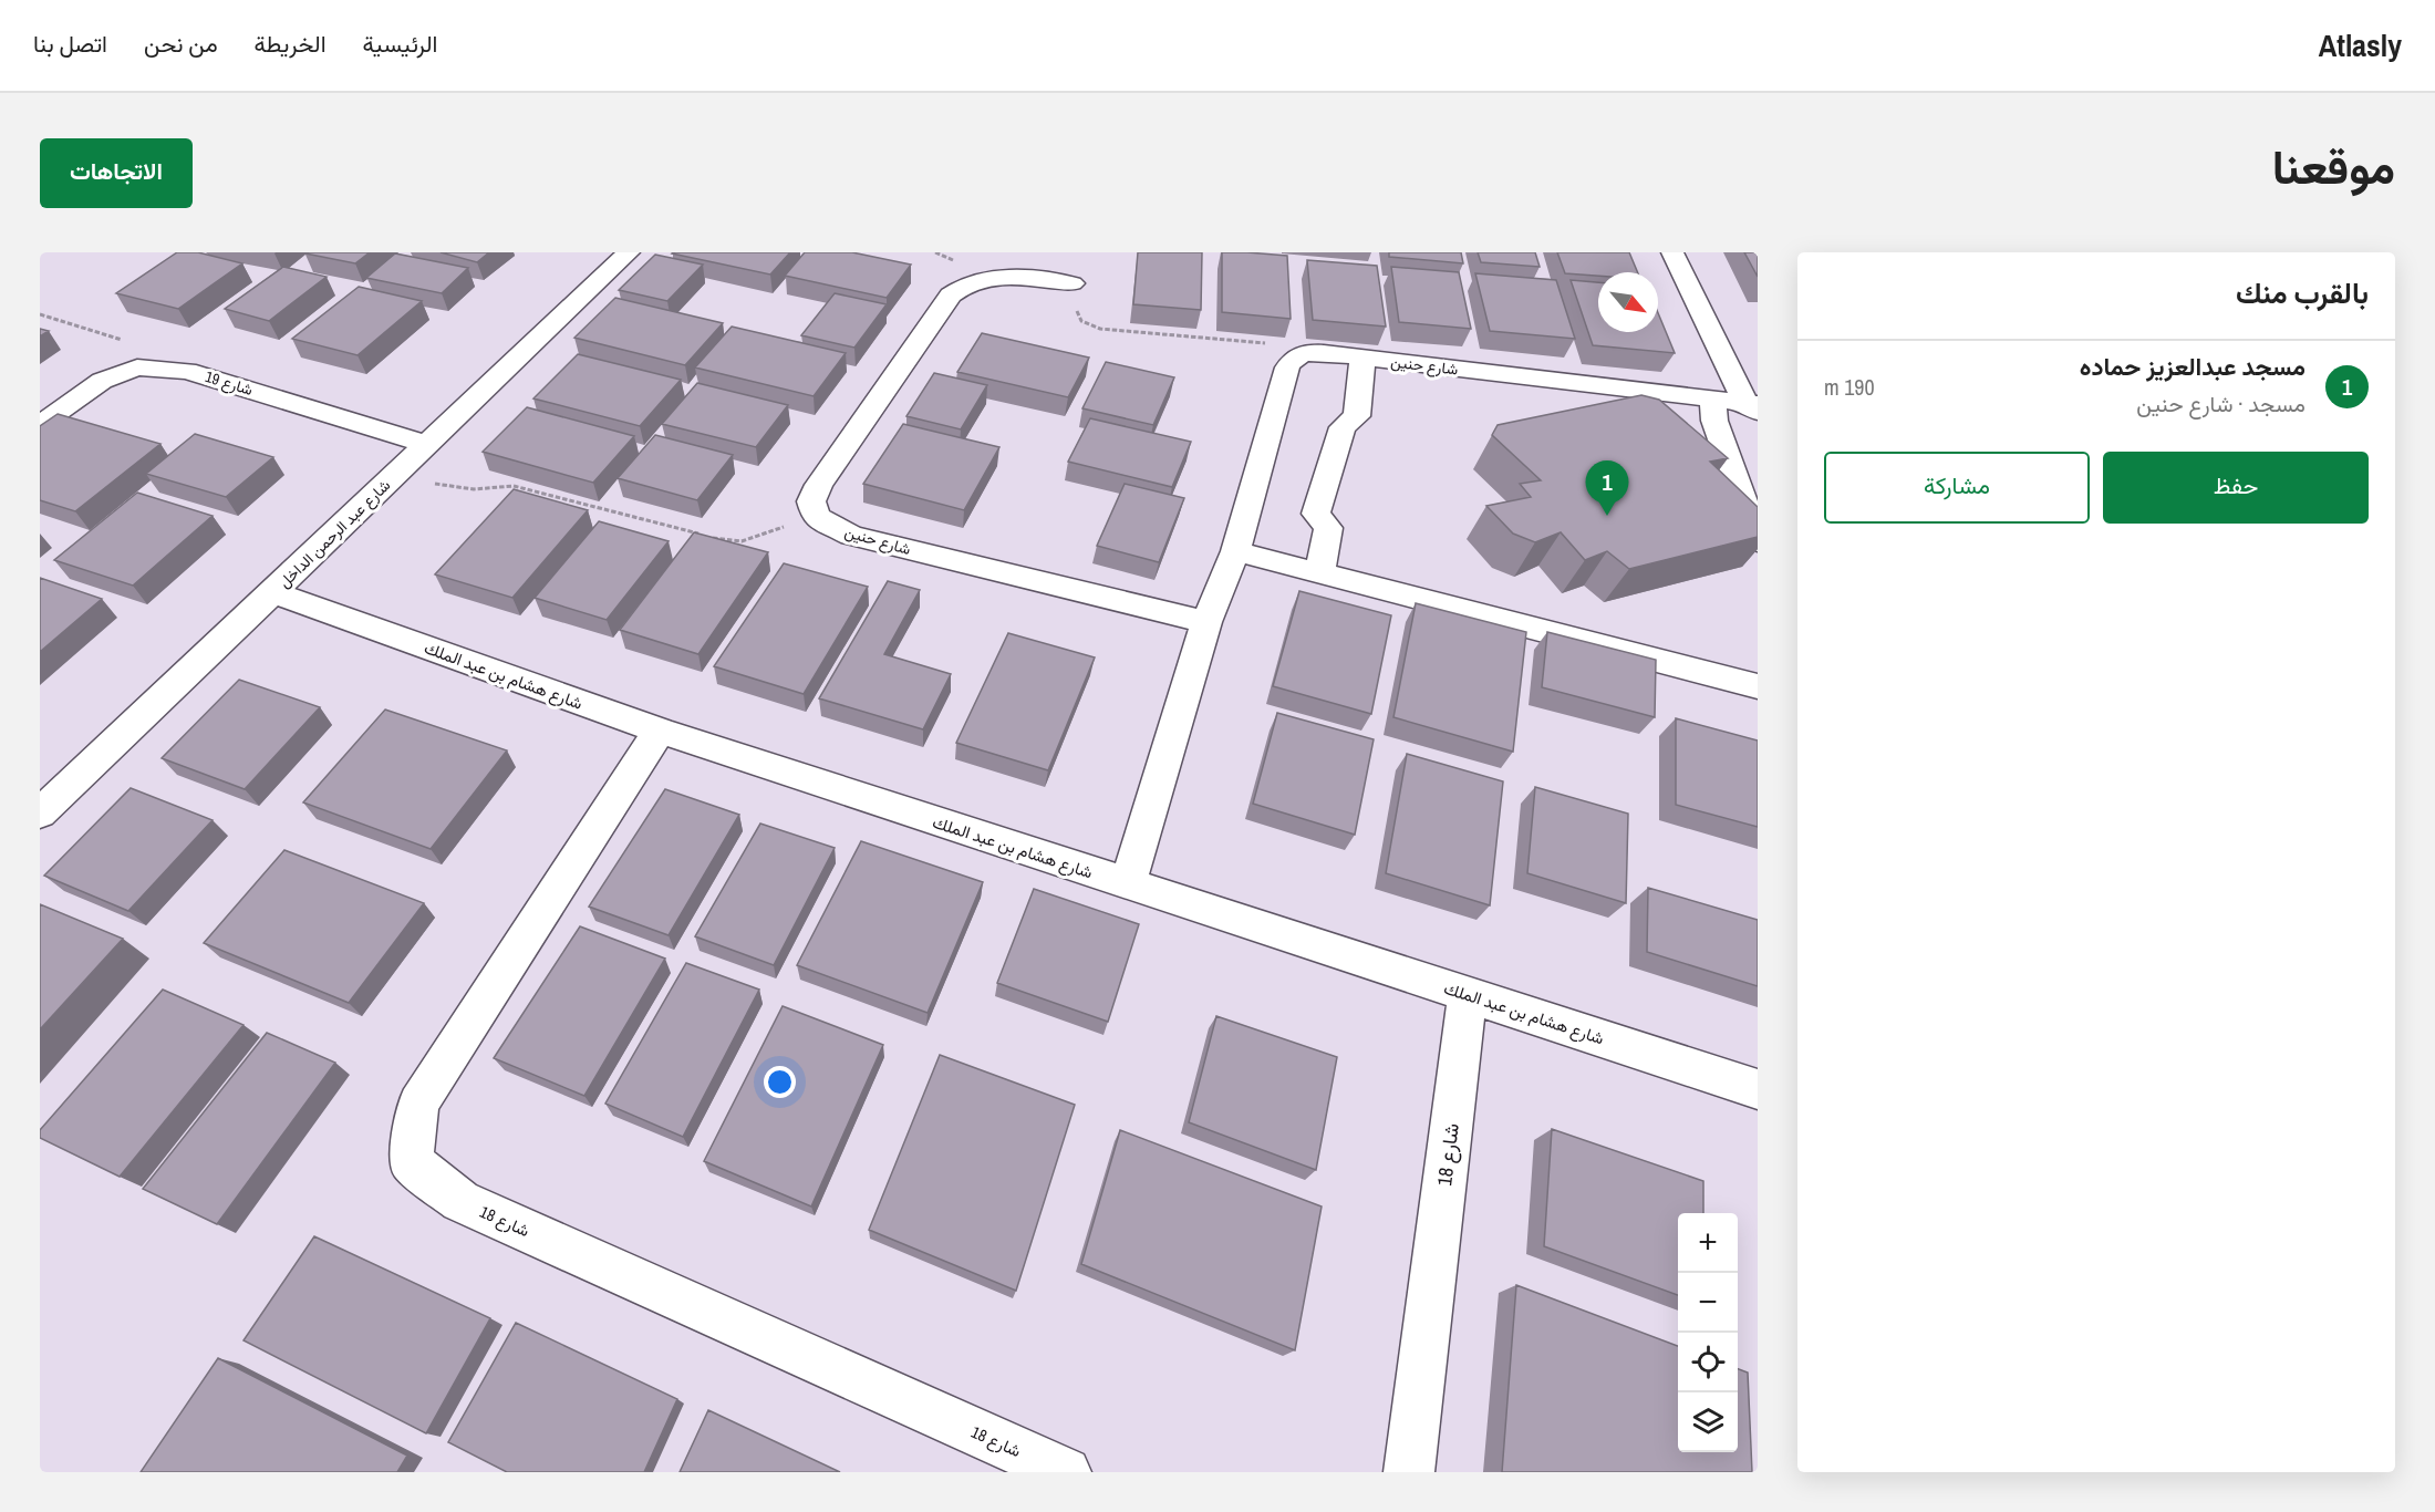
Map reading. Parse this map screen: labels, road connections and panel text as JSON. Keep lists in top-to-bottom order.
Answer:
{
  "streets": {
    "street": [
      "شارع حنين",
      "شارع 19",
      "شارع عبد الرحمن الداخل",
      "شارع هشام بن عبد الملك",
      "شارع 18"
    ]
  },
  "crossings": [
    ["شارع 19", "شارع عبد الرحمن الداخل"],
    ["شارع عبد الرحمن الداخل", "شارع هشام بن عبد الملك"],
    ["شارع هشام بن عبد الملك", "شارع 18"]
  ],
  "north": "bottom right",
  "page": {
    "header": "Atlasly",
    "nav": [
      "الرئيسية",
      "الخريطة",
      "من نحن",
      "اتصل بنا"
    ],
    "title": "موقعنا",
    "buttons": [
      "الاتجاهات",
      ["حفظ", "مشاركة"]
    ],
    "heading": "بالقرب منك",
    "list": [
      {
        "mark": "1",
        "name": "مسجد عبدالعزيز حماده",
        "note": "مسجد · شارع حنين",
        "value": "190 m"
      }
    ],
    "pins": "1",
    "map_buttons": ["+", "−"]
  }
}
